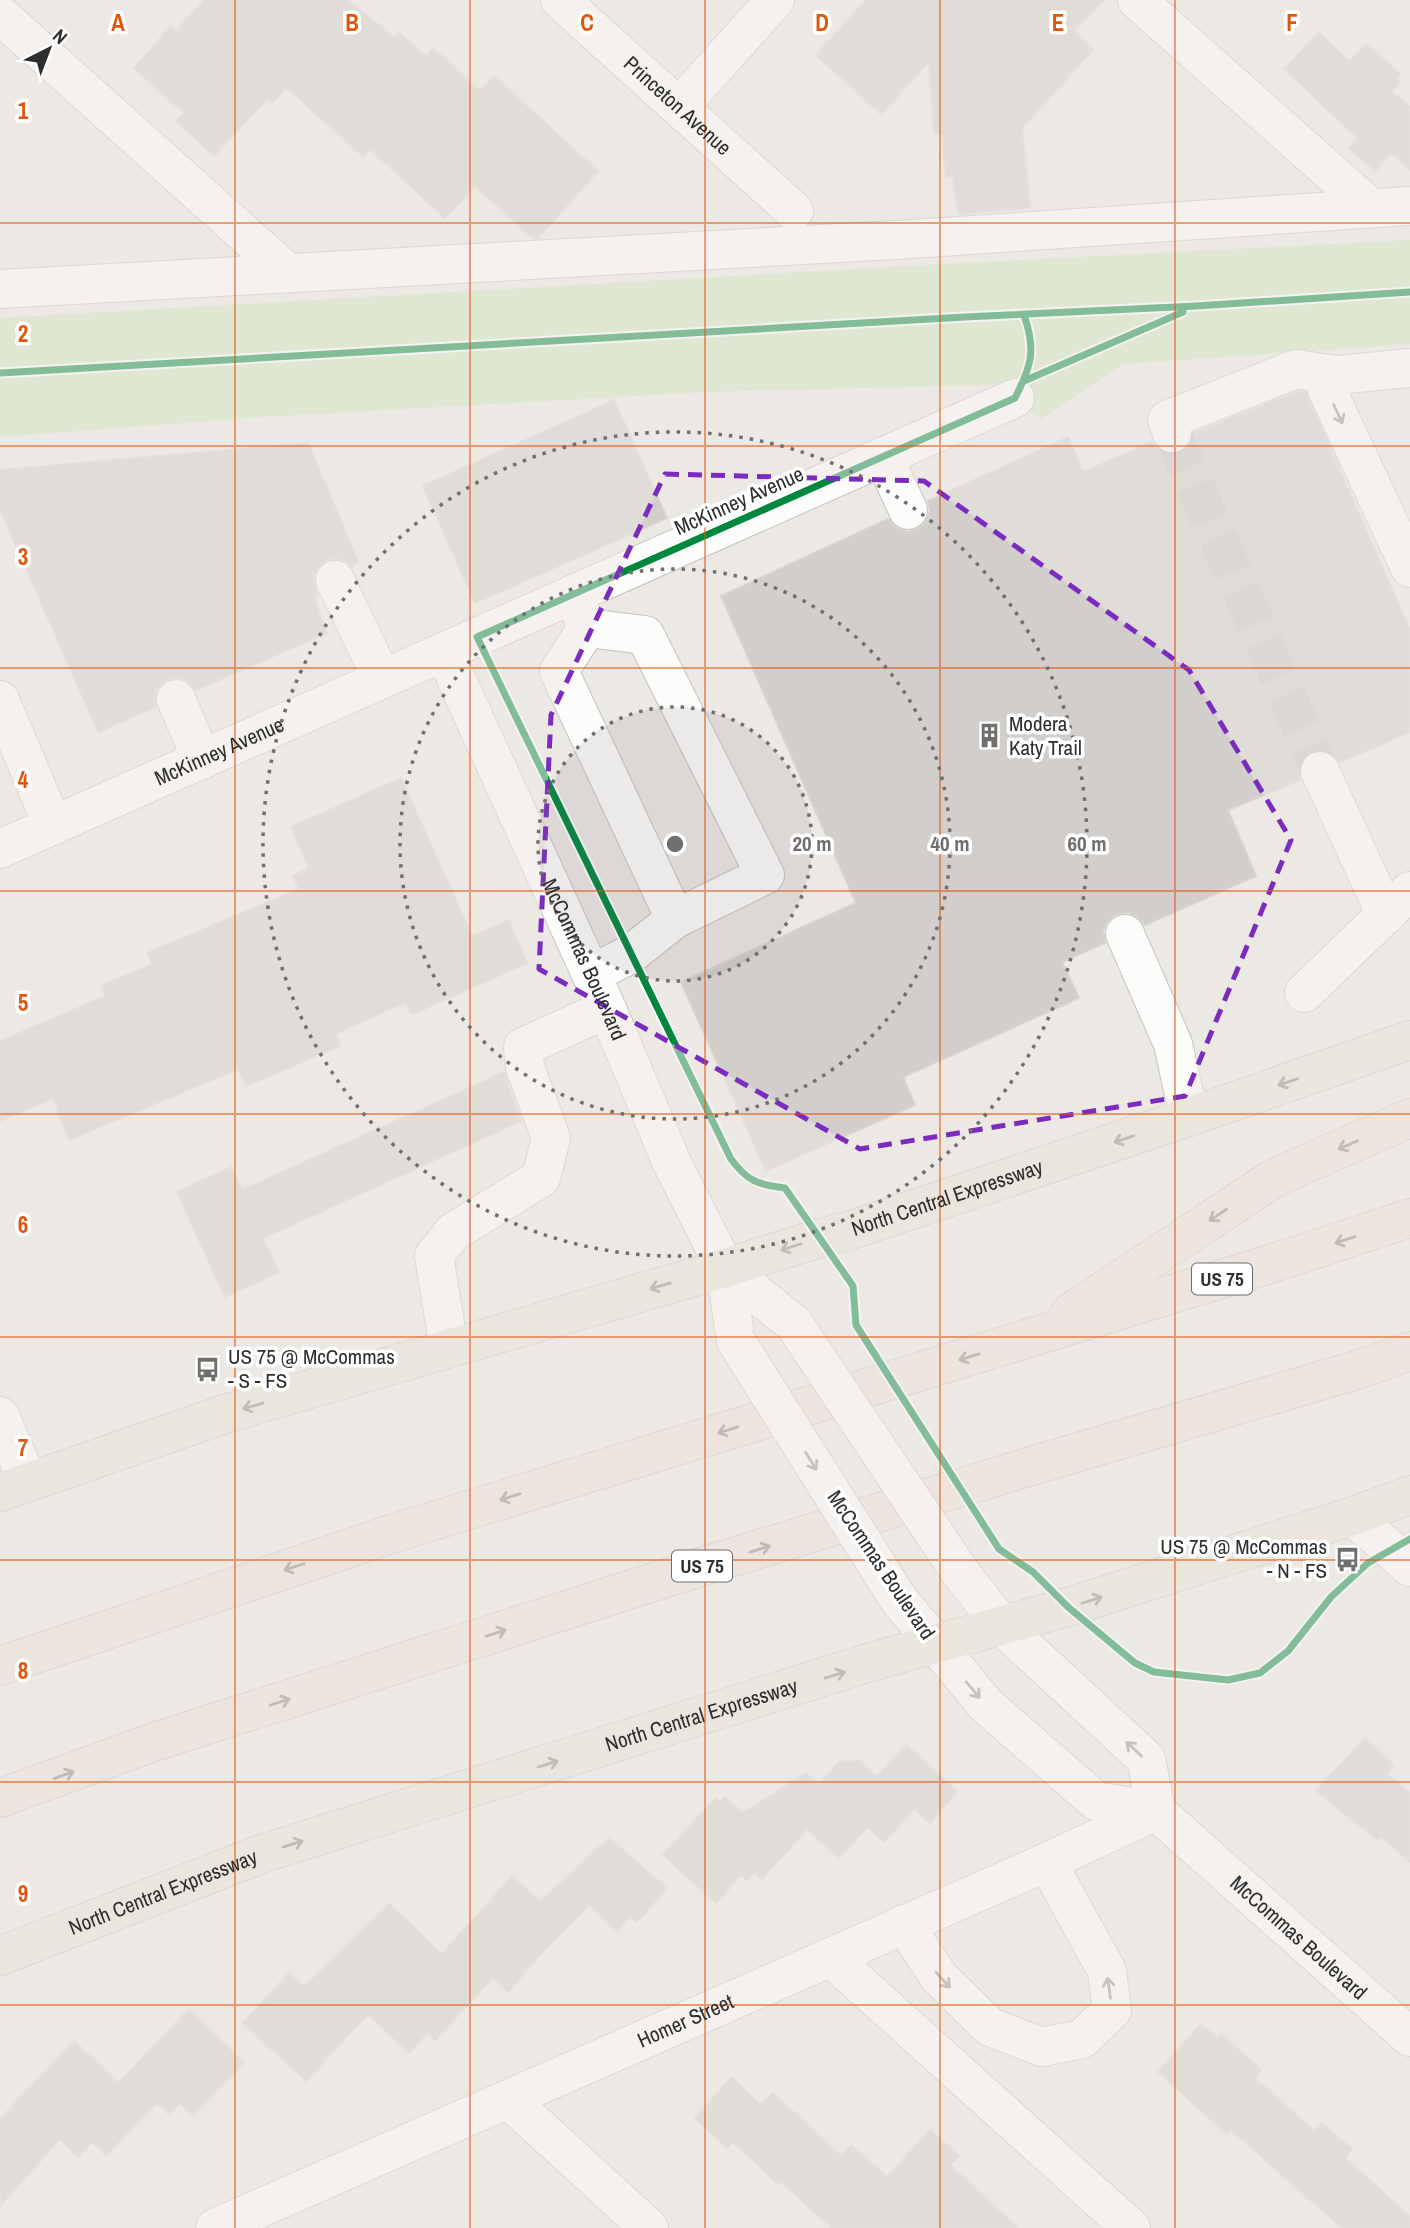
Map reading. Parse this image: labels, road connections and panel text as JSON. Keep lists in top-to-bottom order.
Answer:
{
  "streets": {
    "highway": ["US 75"],
    "main road": ["North Central Expressway"],
    "street": [
      "Princeton Avenue",
      "McKinney Avenue",
      "McCommas Boulevard",
      "Homer Street"
    ]
  },
  "crossings": [
    ["McKinney Avenue", "McCommas Boulevard"],
    ["McCommas Boulevard", "North Central Expressway"],
    ["McCommas Boulevard", "Homer Street"]
  ],
  "places": {
    "building": ["Modera Katy Trail"],
    "bus stop": ["US 75 @ McCommas - S - FS", "US 75 @ McCommas - N - FS"]
  },
  "north": "top right",
  "grid": {
    "columns": [
      "A",
      "B",
      "C",
      "D",
      "E",
      "F"
    ],
    "rows": [
      "1",
      "2",
      "3",
      "4",
      "5",
      "6",
      "7",
      "8",
      "9"
    ]
  },
  "rings": ["20 m", "40 m", "60 m"]
}
